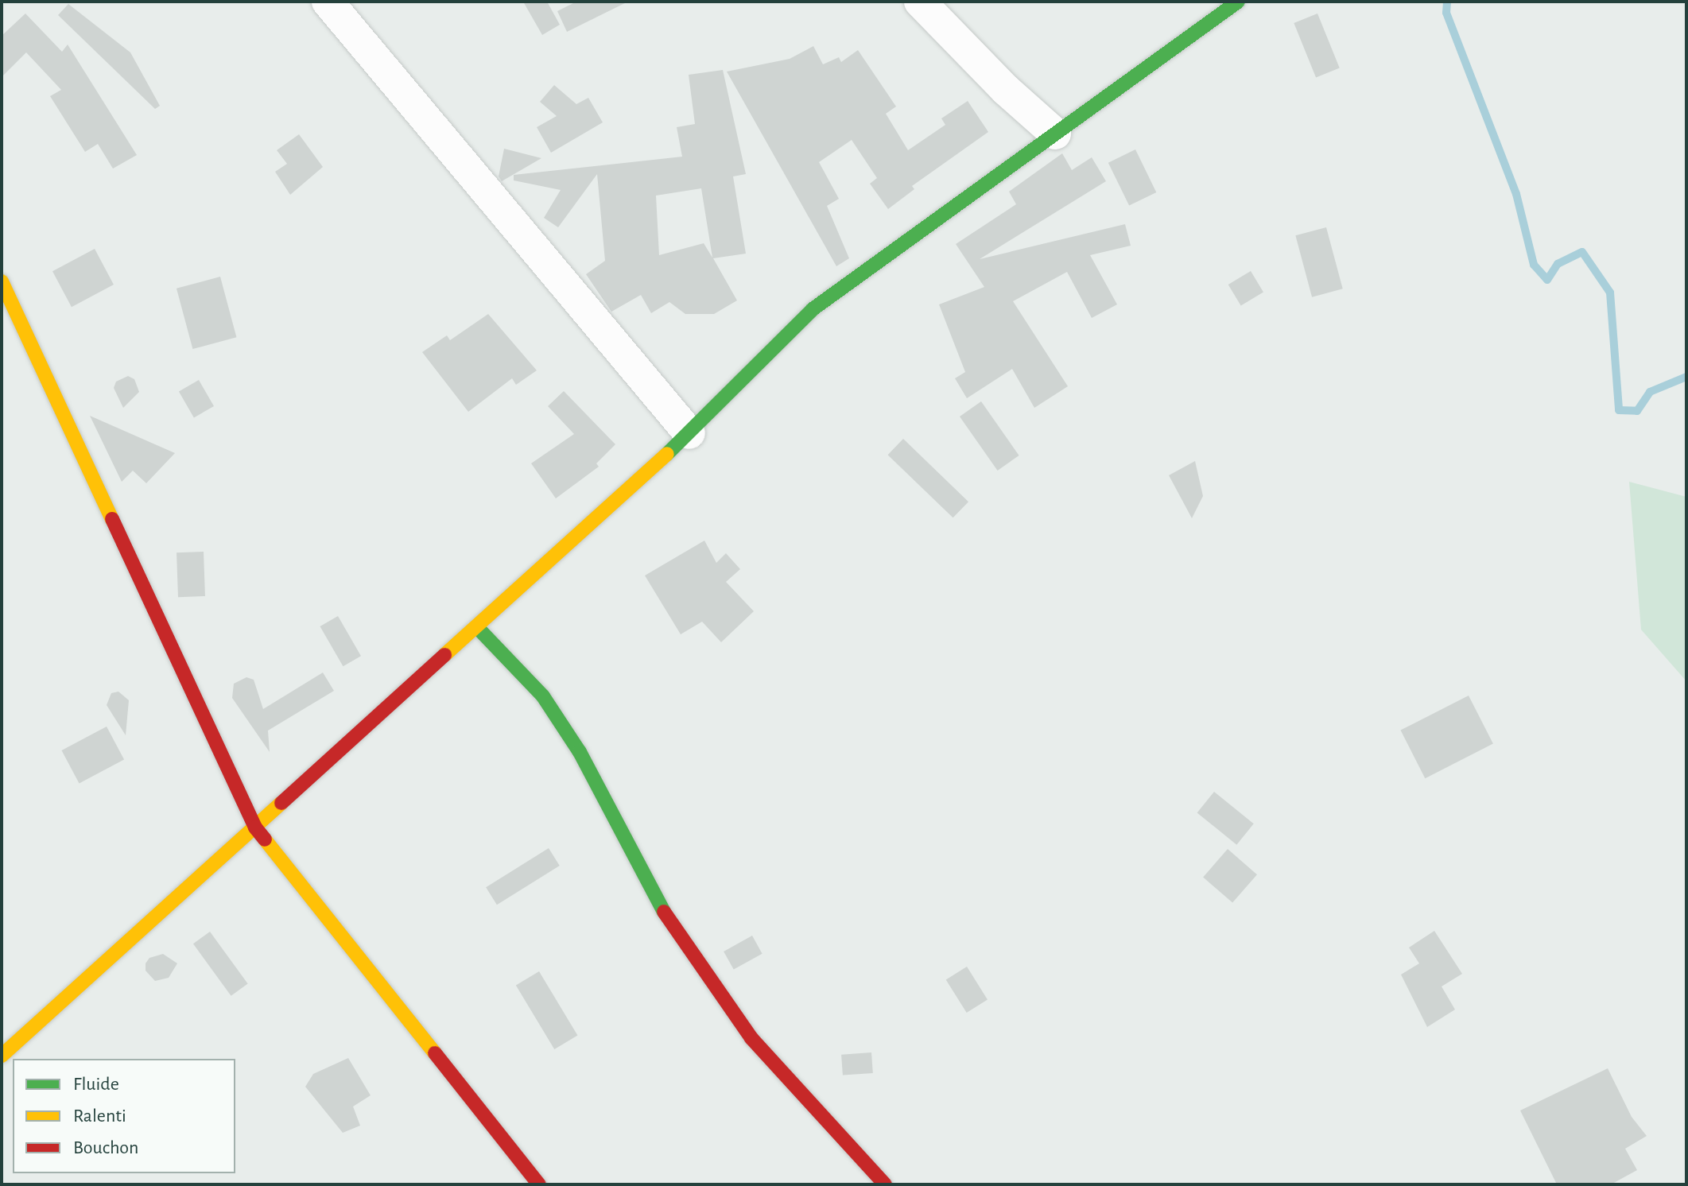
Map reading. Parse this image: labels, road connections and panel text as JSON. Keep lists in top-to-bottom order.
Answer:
{
  "legend": ["Fluide", "Ralenti", "Bouchon"]
}
